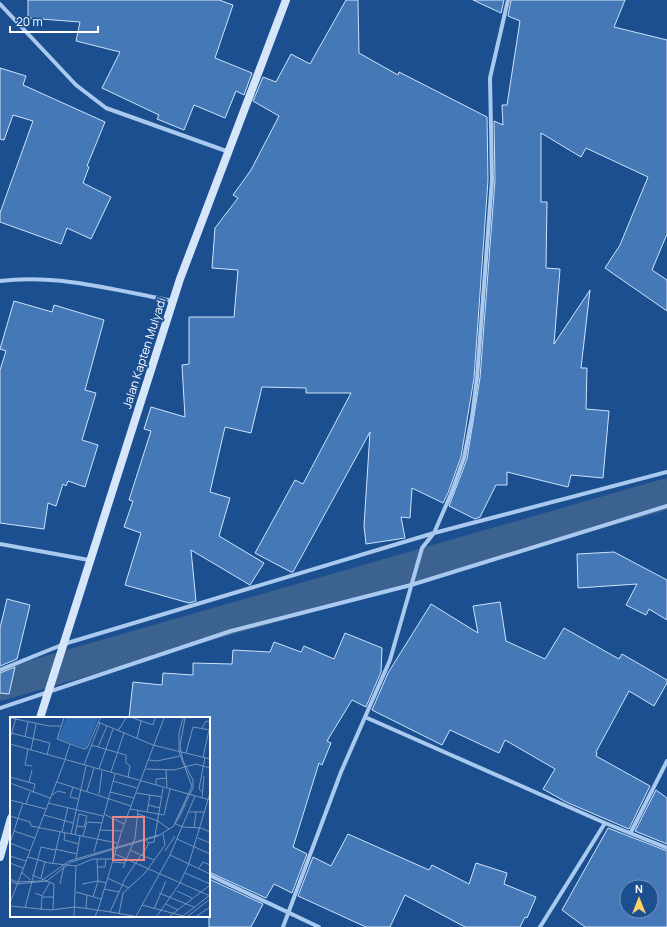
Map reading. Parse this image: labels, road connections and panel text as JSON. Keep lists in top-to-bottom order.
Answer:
{
  "streets": {
    "main road": ["Jalan Kapten Mulyadi"]
  },
  "scale_bar": "20 m",
  "north": "top"
}
